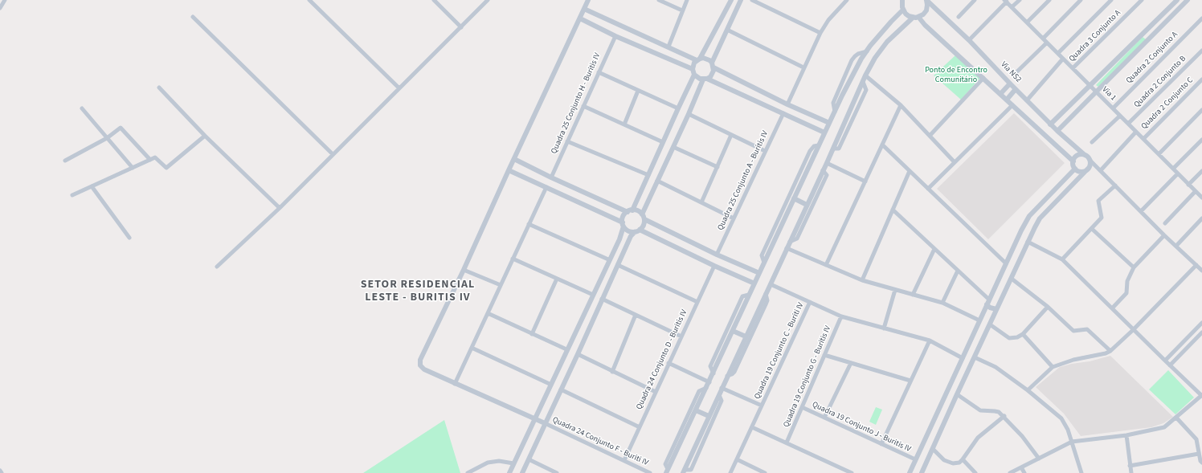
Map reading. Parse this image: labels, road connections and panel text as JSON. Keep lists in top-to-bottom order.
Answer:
{
  "streets": {
    "street": [
      "Quadra 3 Conjunto A",
      "Quadra 2 Conjunto A",
      "Via NS2",
      "Quadra 2 Conjunto B",
      "Via 1",
      "Quadra 25 Conjunto H - Buritis IV",
      "Quadra 2 Conjunto C",
      "Quadra 25 Conjunto A - Buritis IV",
      "Quadra 19 Conjunto C - Buriti IV",
      "Quadra 24 Conjunto D - Buritis IV",
      "Quadra 19 Conjunto G - Buritis IV",
      "Quadra 19 Conjunto J - Buritis IV",
      "Quadra 24 Conjunto F - Buriti IV"
    ]
  },
  "crossings": [
    ["Quadra 3 Conjunto A", "Via 1"],
    ["Quadra 2 Conjunto A", "Via 1"],
    ["Quadra 2 Conjunto B", "Via 1"],
    ["Via 1", "Quadra 2 Conjunto C"],
    ["Quadra 24 Conjunto D - Buritis IV", "Quadra 24 Conjunto F - Buriti IV"],
    ["Quadra 19 Conjunto G - Buritis IV", "Quadra 19 Conjunto J - Buritis IV"]
  ],
  "districts": ["SETOR RESIDENCIAL LESTE - BURITIS IV"],
  "parks": ["Ponto de Encontro Comunitário"]
}
